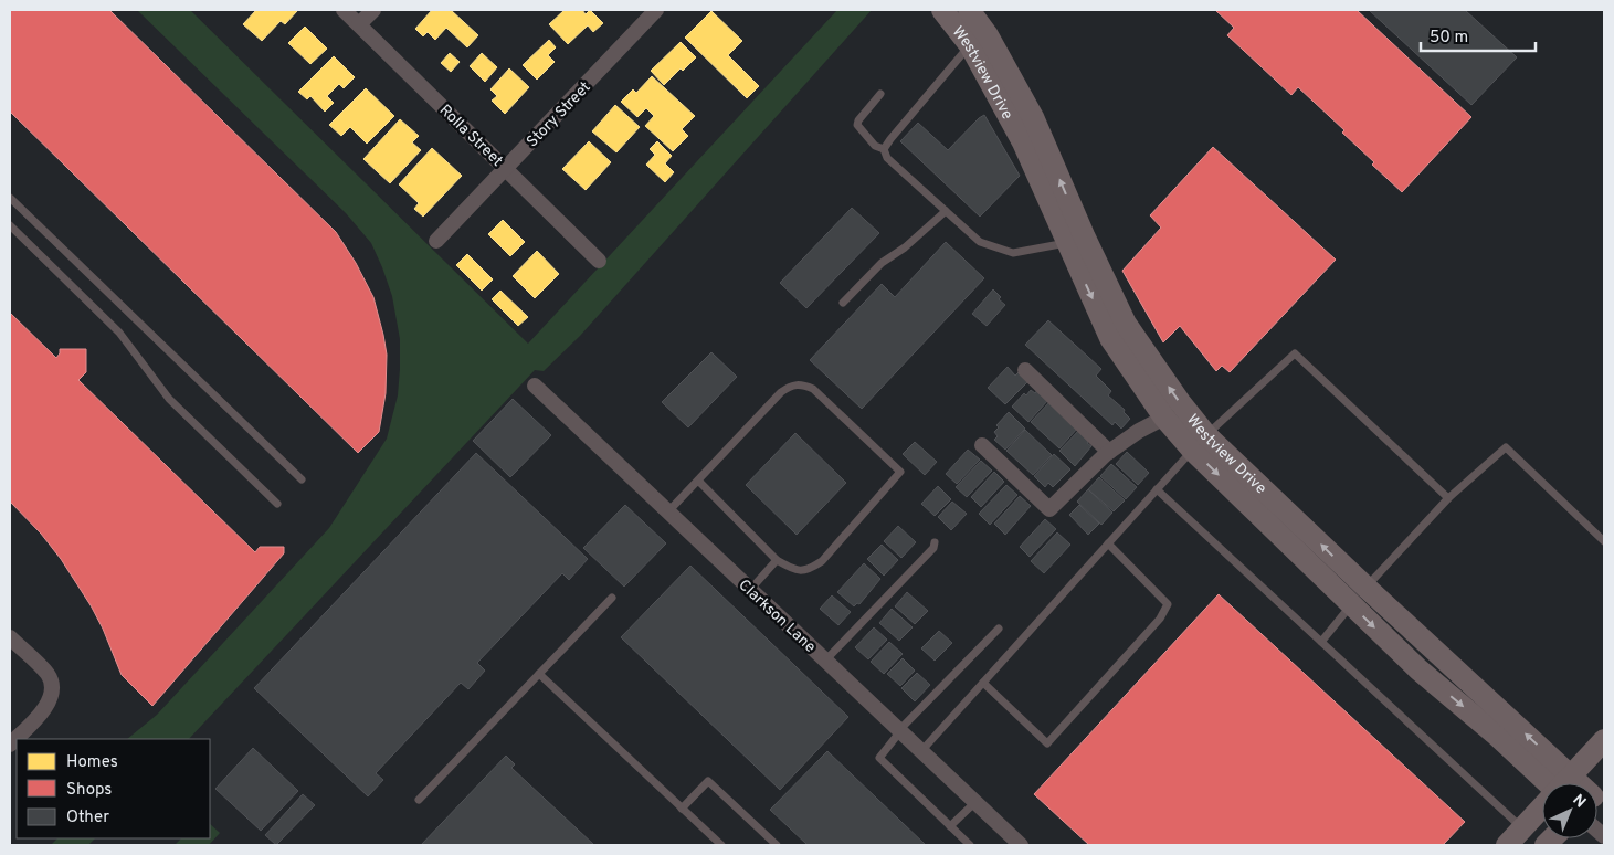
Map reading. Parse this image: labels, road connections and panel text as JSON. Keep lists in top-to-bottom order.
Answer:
{
  "streets": {
    "main road": ["Westview Drive"],
    "street": ["Story Street", "Rolla Street", "Clarkson Lane"]
  },
  "crossings": [
    ["Story Street", "Rolla Street"]
  ],
  "legend": ["Homes", "Shops", "Other"],
  "scale_bar": "50 m",
  "north": "top right"
}
